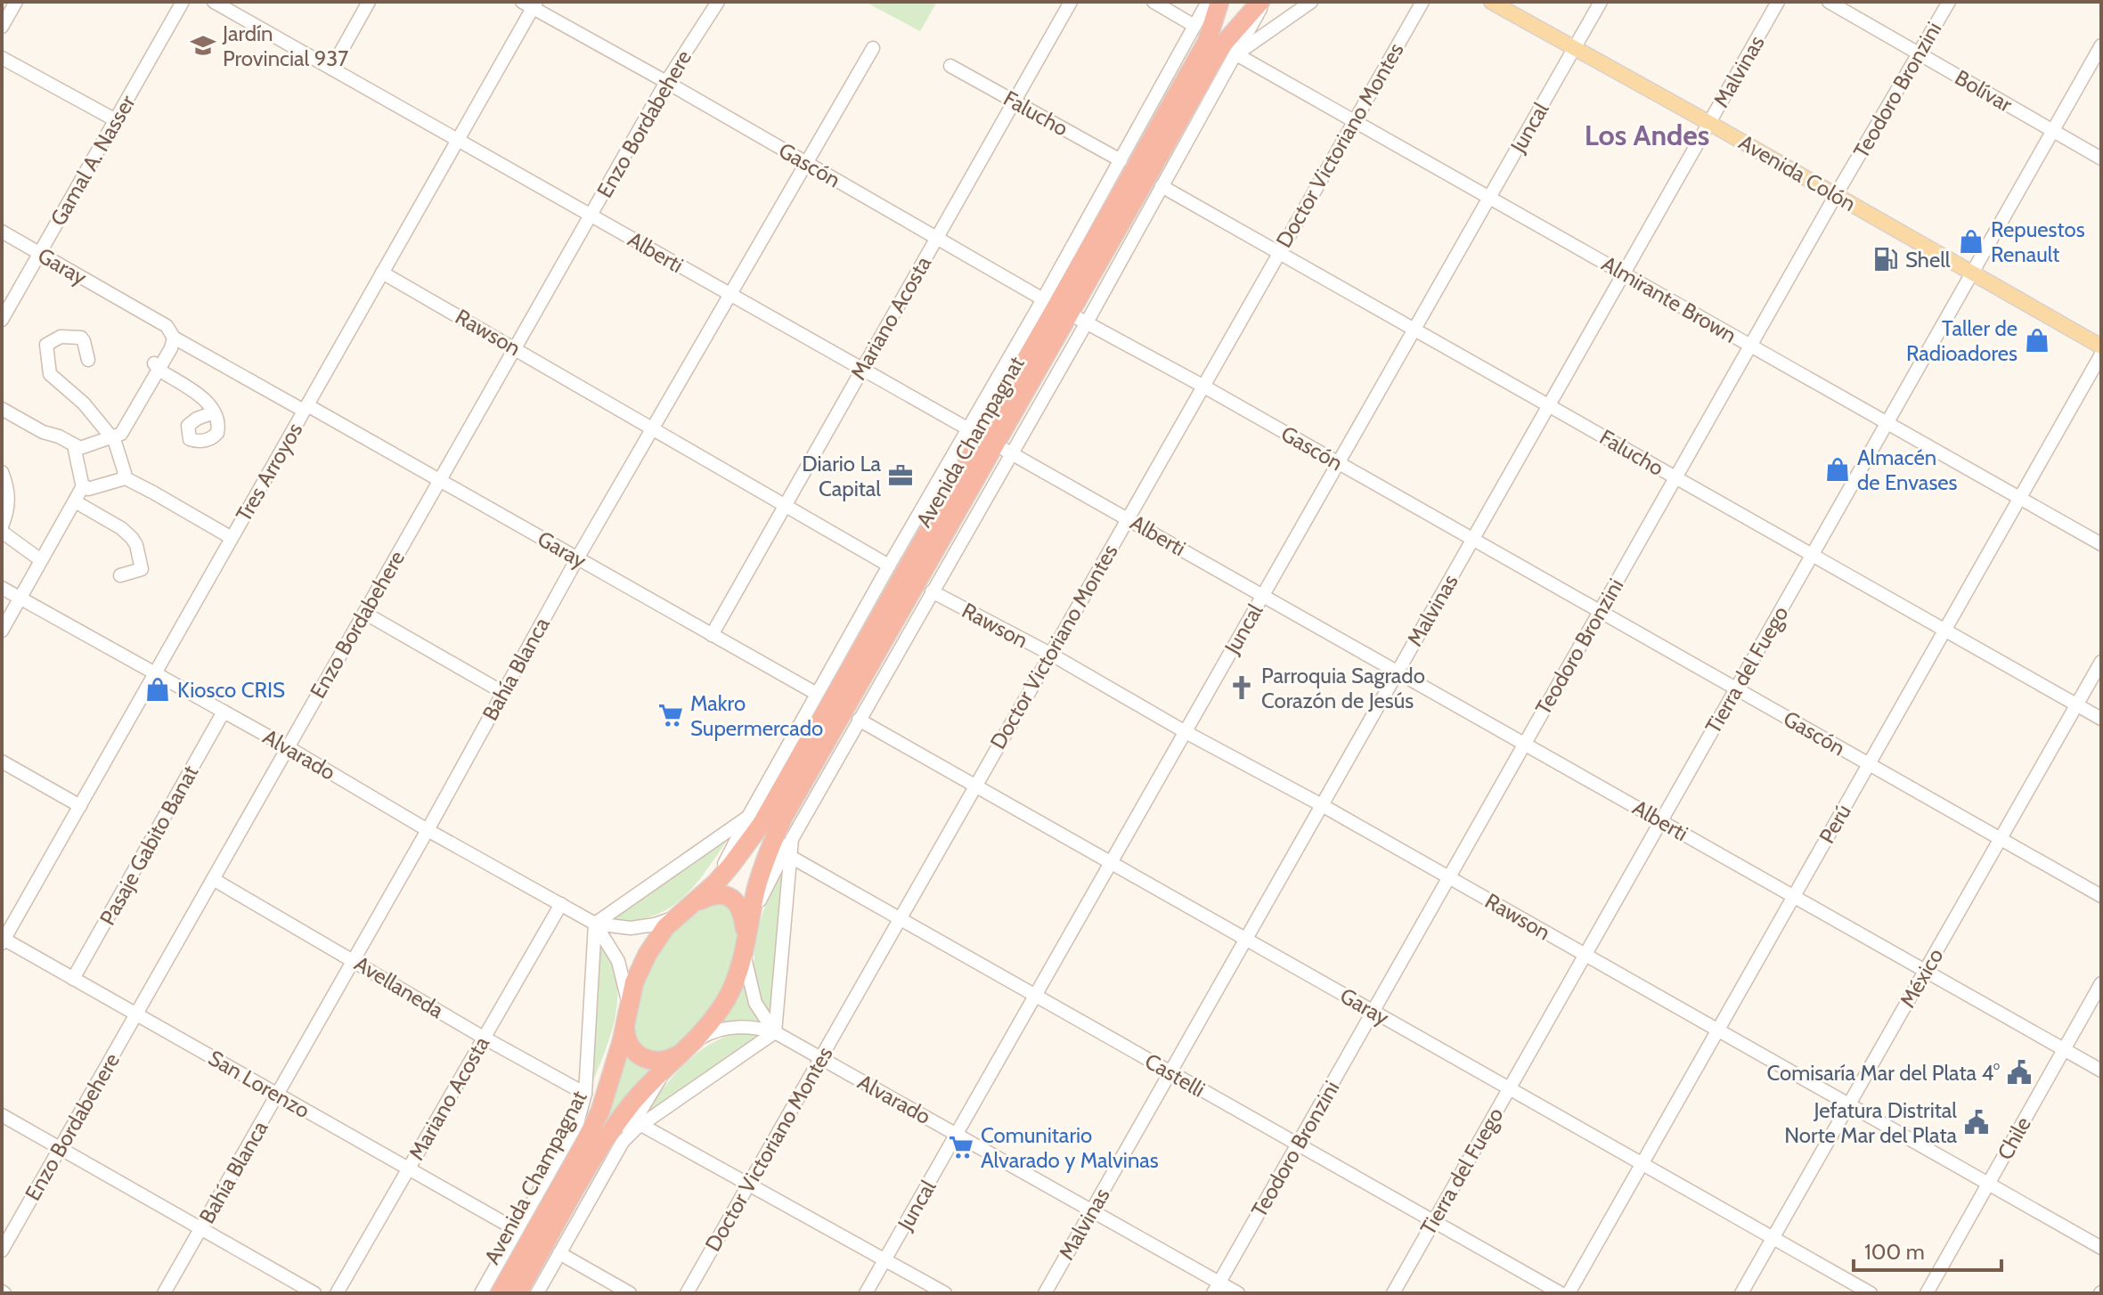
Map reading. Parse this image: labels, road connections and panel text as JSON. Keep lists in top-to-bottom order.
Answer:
{
  "streets": {
    "highway": ["Avenida Champagnat"],
    "main road": ["Avenida Colón"],
    "street": [
      "Malvinas",
      "Teodoro Bronzini",
      "Bolívar",
      "Falucho",
      "Enzo Bordabehere",
      "Juncal",
      "Doctor Victoriano Montes",
      "Gamal A. Nasser",
      "Gascón",
      "Alberti",
      "Garay",
      "Almirante Brown",
      "Mariano Acosta",
      "Rawson",
      "Tres Arroyos",
      "Bahía Blanca",
      "Tierra del Fuego",
      "Alvarado",
      "Perú",
      "Pasaje Gabito Banat",
      "México",
      "Avellaneda",
      "Castelli",
      "San Lorenzo",
      "Chile"
    ]
  },
  "crossings": [
    ["Malvinas", "Falucho"],
    ["Malvinas", "Gascón"],
    ["Malvinas", "Avenida Colón"],
    ["Malvinas", "Alberti"],
    ["Malvinas", "Garay"],
    ["Malvinas", "Almirante Brown"],
    ["Malvinas", "Rawson"],
    ["Malvinas", "Alvarado"],
    ["Malvinas", "Castelli"],
    ["Teodoro Bronzini", "Bolívar"],
    ["Teodoro Bronzini", "Falucho"],
    ["Teodoro Bronzini", "Gascón"],
    ["Teodoro Bronzini", "Avenida Colón"],
    ["Teodoro Bronzini", "Alberti"],
    ["Teodoro Bronzini", "Garay"],
    ["Teodoro Bronzini", "Almirante Brown"],
    ["Teodoro Bronzini", "Rawson"],
    ["Teodoro Bronzini", "Alvarado"],
    ["Teodoro Bronzini", "Castelli"],
    ["Bolívar", "Tierra del Fuego"],
    ["Falucho", "Juncal"],
    ["Falucho", "Doctor Victoriano Montes"],
    ["Falucho", "Mariano Acosta"],
    ["Falucho", "Avenida Champagnat"],
    ["Falucho", "Tierra del Fuego"],
    ["Falucho", "Perú"],
    ["Falucho", "México"],
    ["Enzo Bordabehere", "Gascón"],
    ["Enzo Bordabehere", "Alberti"],
    ["Enzo Bordabehere", "Garay"],
    ["Enzo Bordabehere", "Rawson"],
    ["Enzo Bordabehere", "Alvarado"],
    ["Enzo Bordabehere", "Avellaneda"],
    ["Enzo Bordabehere", "San Lorenzo"],
    ["Juncal", "Gascón"],
    ["Juncal", "Avenida Colón"],
    ["Juncal", "Alberti"],
    ["Juncal", "Garay"],
    ["Juncal", "Almirante Brown"],
    ["Juncal", "Rawson"],
    ["Juncal", "Alvarado"],
    ["Juncal", "Castelli"],
    ["Doctor Victoriano Montes", "Gascón"],
    ["Doctor Victoriano Montes", "Alberti"],
    ["Doctor Victoriano Montes", "Garay"],
    ["Doctor Victoriano Montes", "Almirante Brown"],
    ["Doctor Victoriano Montes", "Rawson"],
    ["Doctor Victoriano Montes", "Alvarado"],
    ["Doctor Victoriano Montes", "Castelli"],
    ["Gamal A. Nasser", "Garay"],
    ["Gascón", "Mariano Acosta"],
    ["Gascón", "Avenida Champagnat"],
    ["Gascón", "Tres Arroyos"],
    ["Gascón", "Bahía Blanca"],
    ["Gascón", "Tierra del Fuego"],
    ["Gascón", "Perú"],
    ["Gascón", "México"],
    ["Avenida Colón", "Tierra del Fuego"],
    ["Alberti", "Mariano Acosta"],
    ["Alberti", "Avenida Champagnat"],
    ["Alberti", "Tres Arroyos"],
    ["Alberti", "Bahía Blanca"],
    ["Alberti", "Tierra del Fuego"],
    ["Alberti", "Perú"],
    ["Alberti", "México"],
    ["Alberti", "Chile"],
    ["Garay", "Mariano Acosta"],
    ["Garay", "Avenida Champagnat"],
    ["Garay", "Tres Arroyos"],
    ["Garay", "Bahía Blanca"],
    ["Garay", "Tierra del Fuego"],
    ["Garay", "Perú"],
    ["Garay", "México"],
    ["Almirante Brown", "Avenida Champagnat"],
    ["Almirante Brown", "Tierra del Fuego"],
    ["Almirante Brown", "Perú"],
    ["Mariano Acosta", "Rawson"],
    ["Mariano Acosta", "Alvarado"],
    ["Mariano Acosta", "Avellaneda"],
    ["Mariano Acosta", "San Lorenzo"],
    ["Rawson", "Avenida Champagnat"],
    ["Rawson", "Tres Arroyos"],
    ["Rawson", "Bahía Blanca"],
    ["Rawson", "Tierra del Fuego"],
    ["Rawson", "Perú"],
    ["Rawson", "México"],
    ["Rawson", "Chile"],
    ["Avenida Champagnat", "Alvarado"],
    ["Avenida Champagnat", "Avellaneda"],
    ["Avenida Champagnat", "Castelli"],
    ["Avenida Champagnat", "San Lorenzo"],
    ["Tres Arroyos", "Alvarado"],
    ["Tres Arroyos", "San Lorenzo"],
    ["Bahía Blanca", "Alvarado"],
    ["Bahía Blanca", "Avellaneda"],
    ["Bahía Blanca", "San Lorenzo"],
    ["Tierra del Fuego", "Castelli"],
    ["Alvarado", "Pasaje Gabito Banat"],
    ["Pasaje Gabito Banat", "San Lorenzo"]
  ],
  "districts": ["Los Andes"],
  "places": {
    "school or university": ["Jardín Provincial 937"],
    "shop": [
      "Repuestos Renault",
      "Taller de Radioadores",
      "Almacén de Envases",
      "Kiosco CRIS"
    ],
    "fuel station": ["Shell"],
    "office": ["Diario La Capital"],
    "church": ["Parroquia Sagrado Corazón de Jesús"],
    "supermarket": ["Makro Supermercado", "Comunitario Alvarado y Malvinas"],
    "public building": ["Comisaría Mar del Plata 4°", "Jefatura Distrital Norte Mar del Plata"]
  },
  "scale_bar": "100 m"
}
